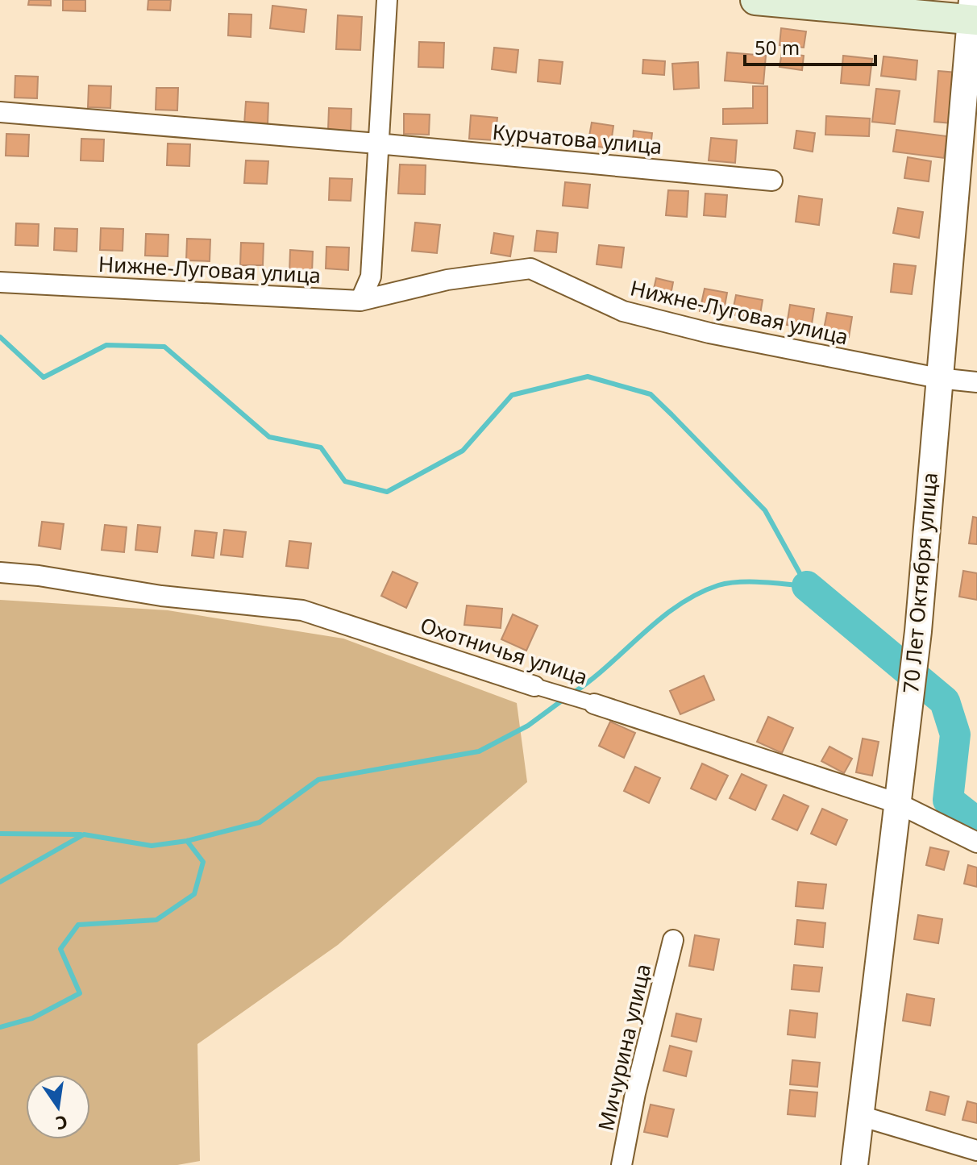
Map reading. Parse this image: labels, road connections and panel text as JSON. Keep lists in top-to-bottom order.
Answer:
{
  "streets": {
    "street": [
      "Курчатова улица",
      "Нижне-Луговая улица",
      "70 Лет Октября улица",
      "Охотничья улица",
      "Мичурина улица"
    ]
  },
  "crossings": [
    ["Нижне-Луговая улица", "70 Лет Октября улица"],
    ["70 Лет Октября улица", "Охотничья улица"]
  ],
  "scale_bar": "50 m",
  "north": "bottom"
}
